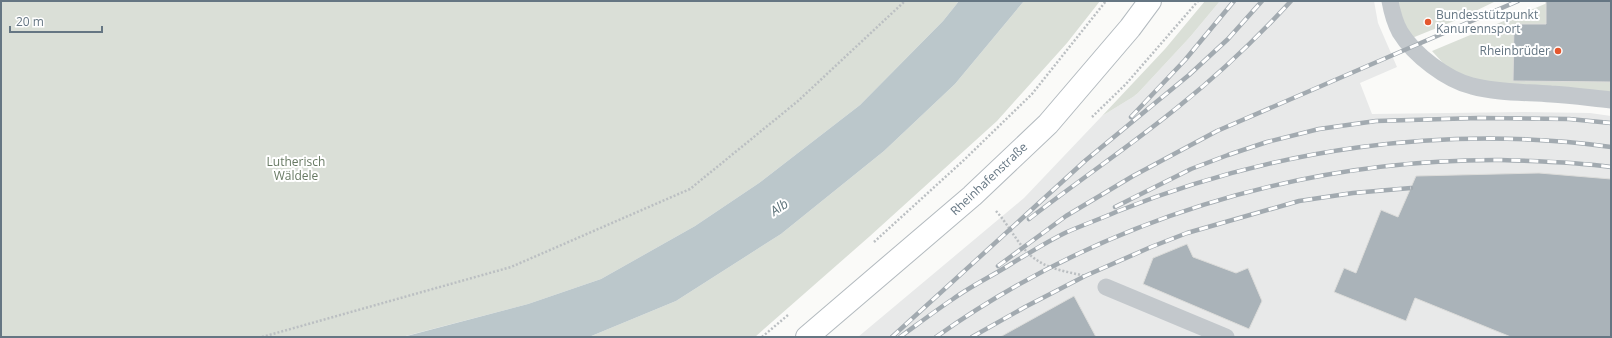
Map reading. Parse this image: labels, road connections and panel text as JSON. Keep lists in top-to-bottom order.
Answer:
{
  "streets": {
    "main road": ["Rheinhafenstraße"]
  },
  "water": ["Alb"],
  "parks": ["Lutherisch Wäldele"],
  "places": ["Bundesstützpunkt Kanurennsport", "Rheinbrüder"],
  "scale_bar": "20 m"
}
